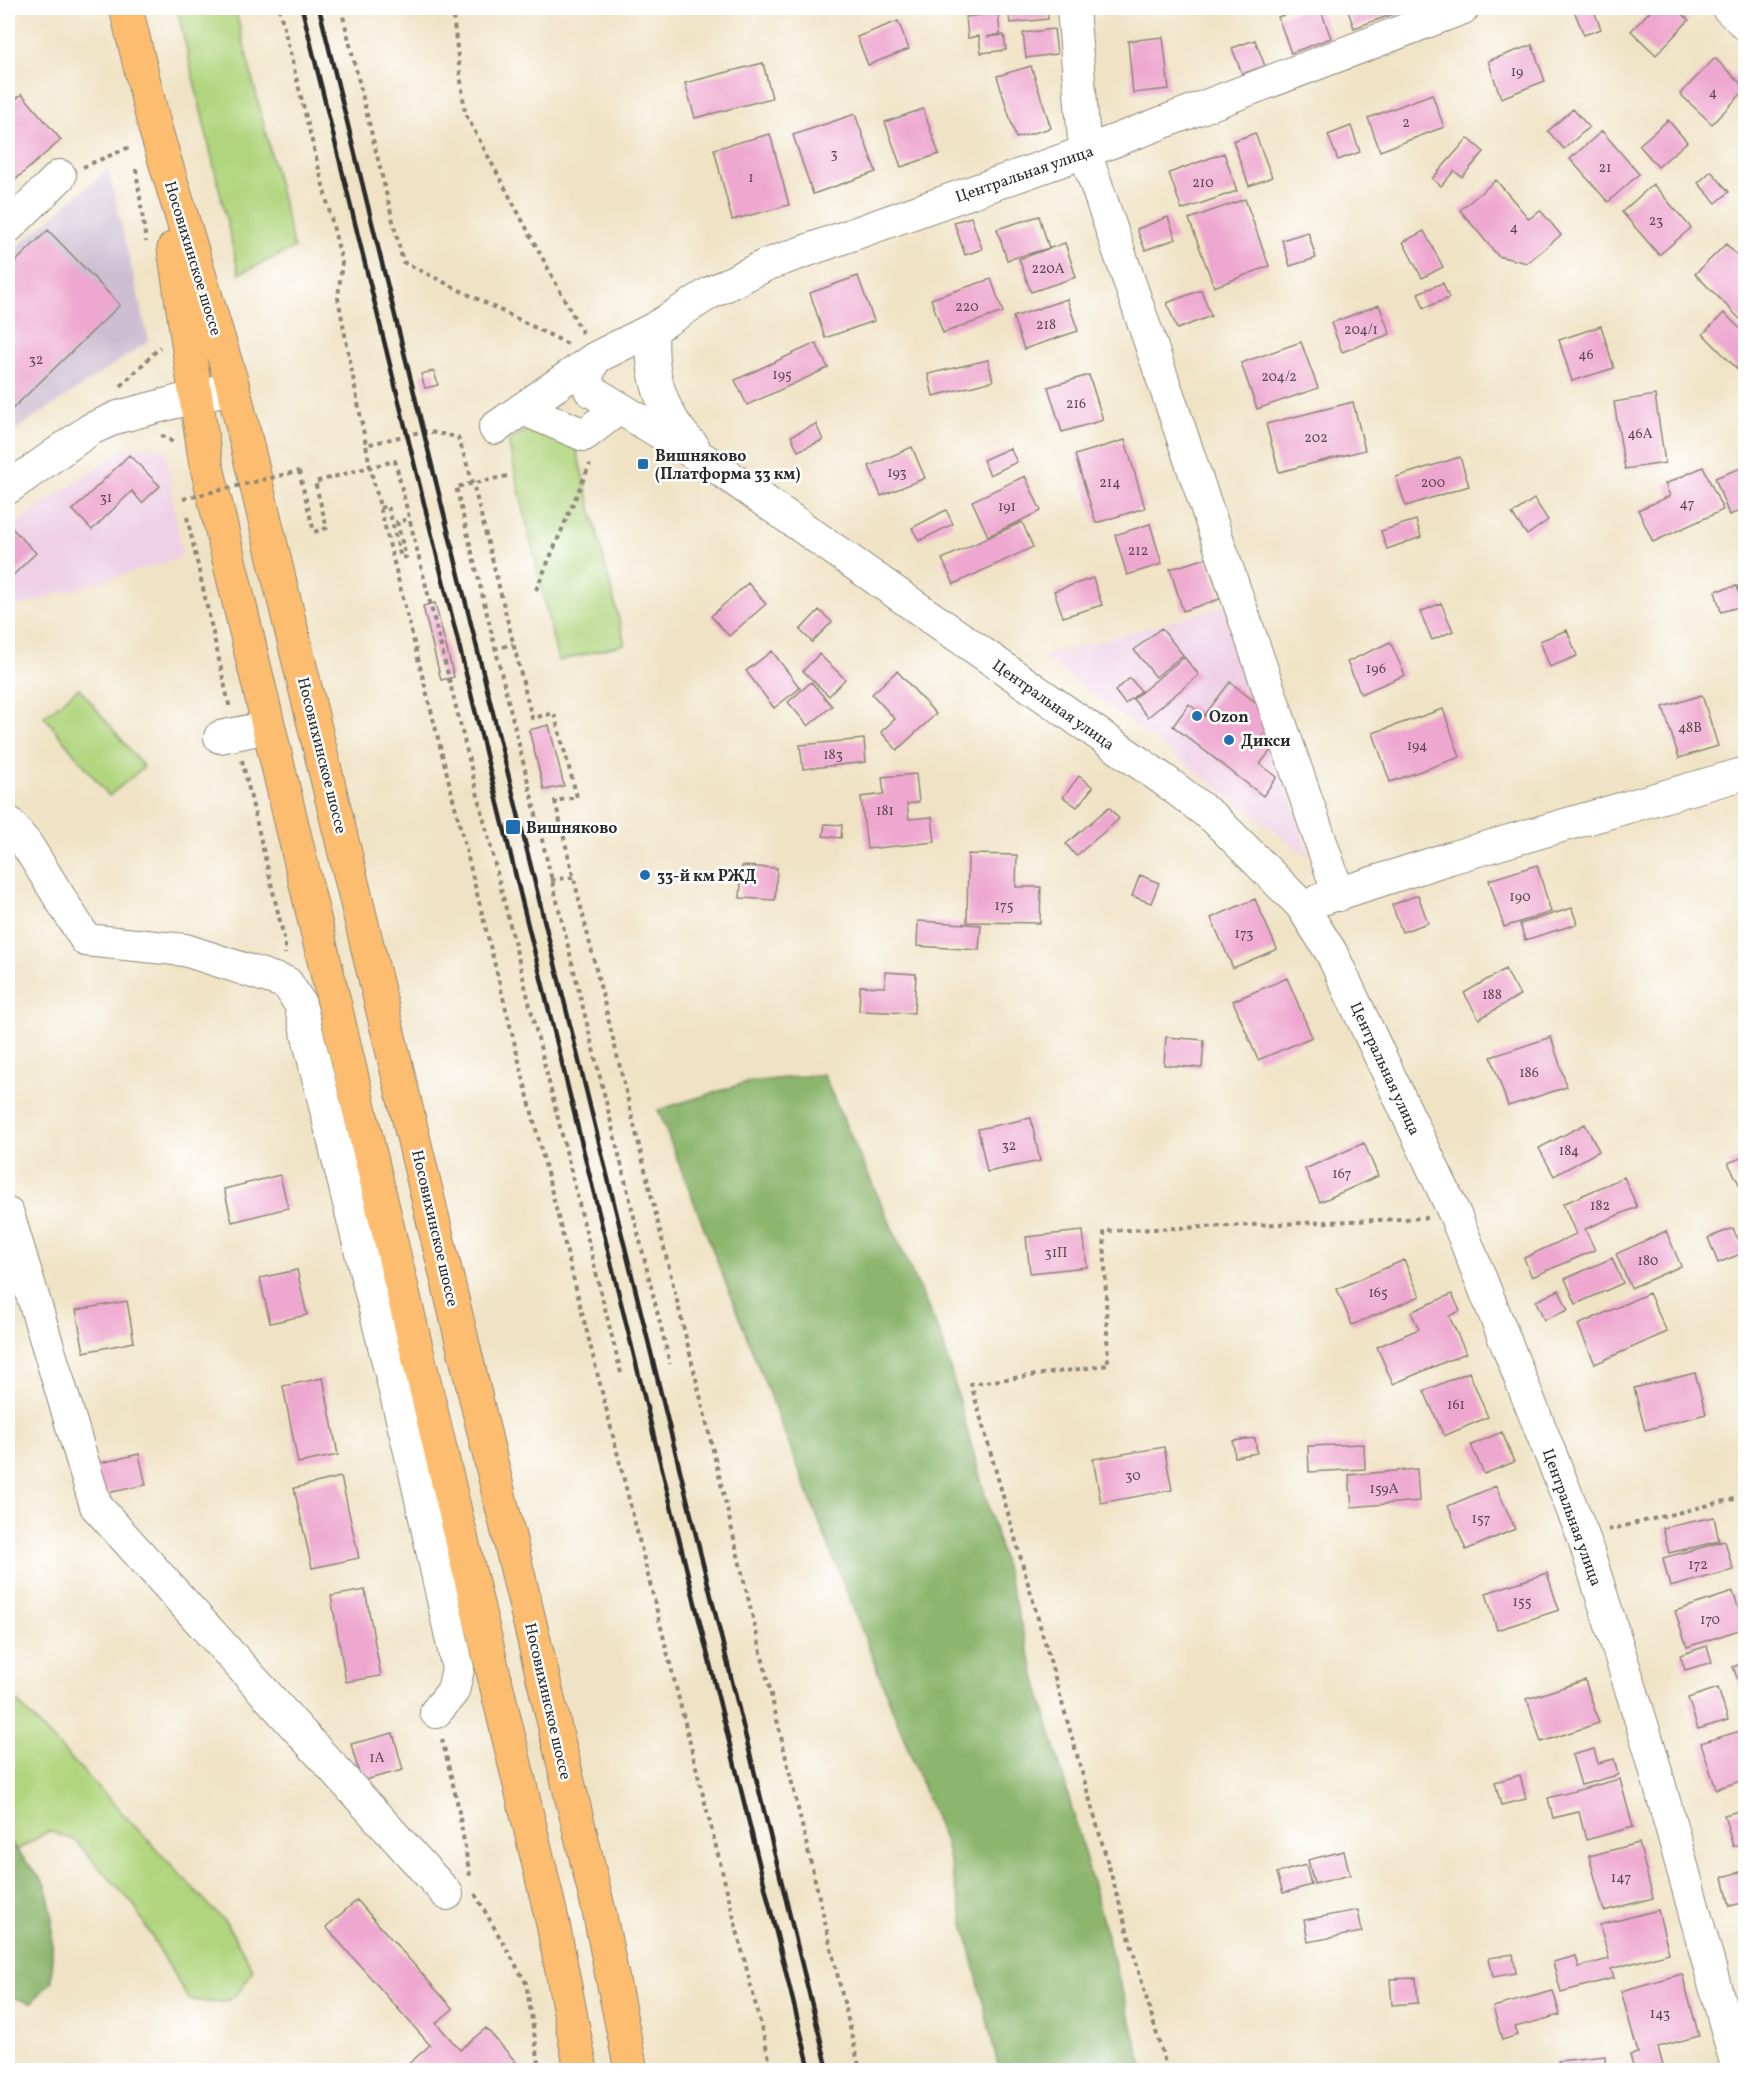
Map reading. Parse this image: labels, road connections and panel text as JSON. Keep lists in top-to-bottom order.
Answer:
{
  "streets": {
    "main road": ["Носовихинское шоссе"],
    "street": ["Центральная улица"]
  },
  "places": {
    "transit": ["Вишняково (Платформа 33 км)", "Вишняково"],
    "other": ["Ozon", "Дикси", "33-й км РЖД"]
  },
  "house_numbers": [
    "19",
    "4",
    "2",
    "3",
    "21",
    "1",
    "210",
    "23",
    "4",
    "220А",
    "220",
    "218",
    "204/1",
    "46",
    "32",
    "195",
    "204/2",
    "216",
    "46А",
    "202",
    "193",
    "214",
    "200",
    "31",
    "47",
    "191",
    "212",
    "196",
    "48В",
    "194",
    "183",
    "181",
    "190",
    "175",
    "173",
    "188",
    "186",
    "32",
    "184",
    "167",
    "182",
    "31П",
    "180",
    "165",
    "161",
    "30",
    "159А",
    "157",
    "172",
    "155",
    "170",
    "1А",
    "147",
    "143"
  ]
}
